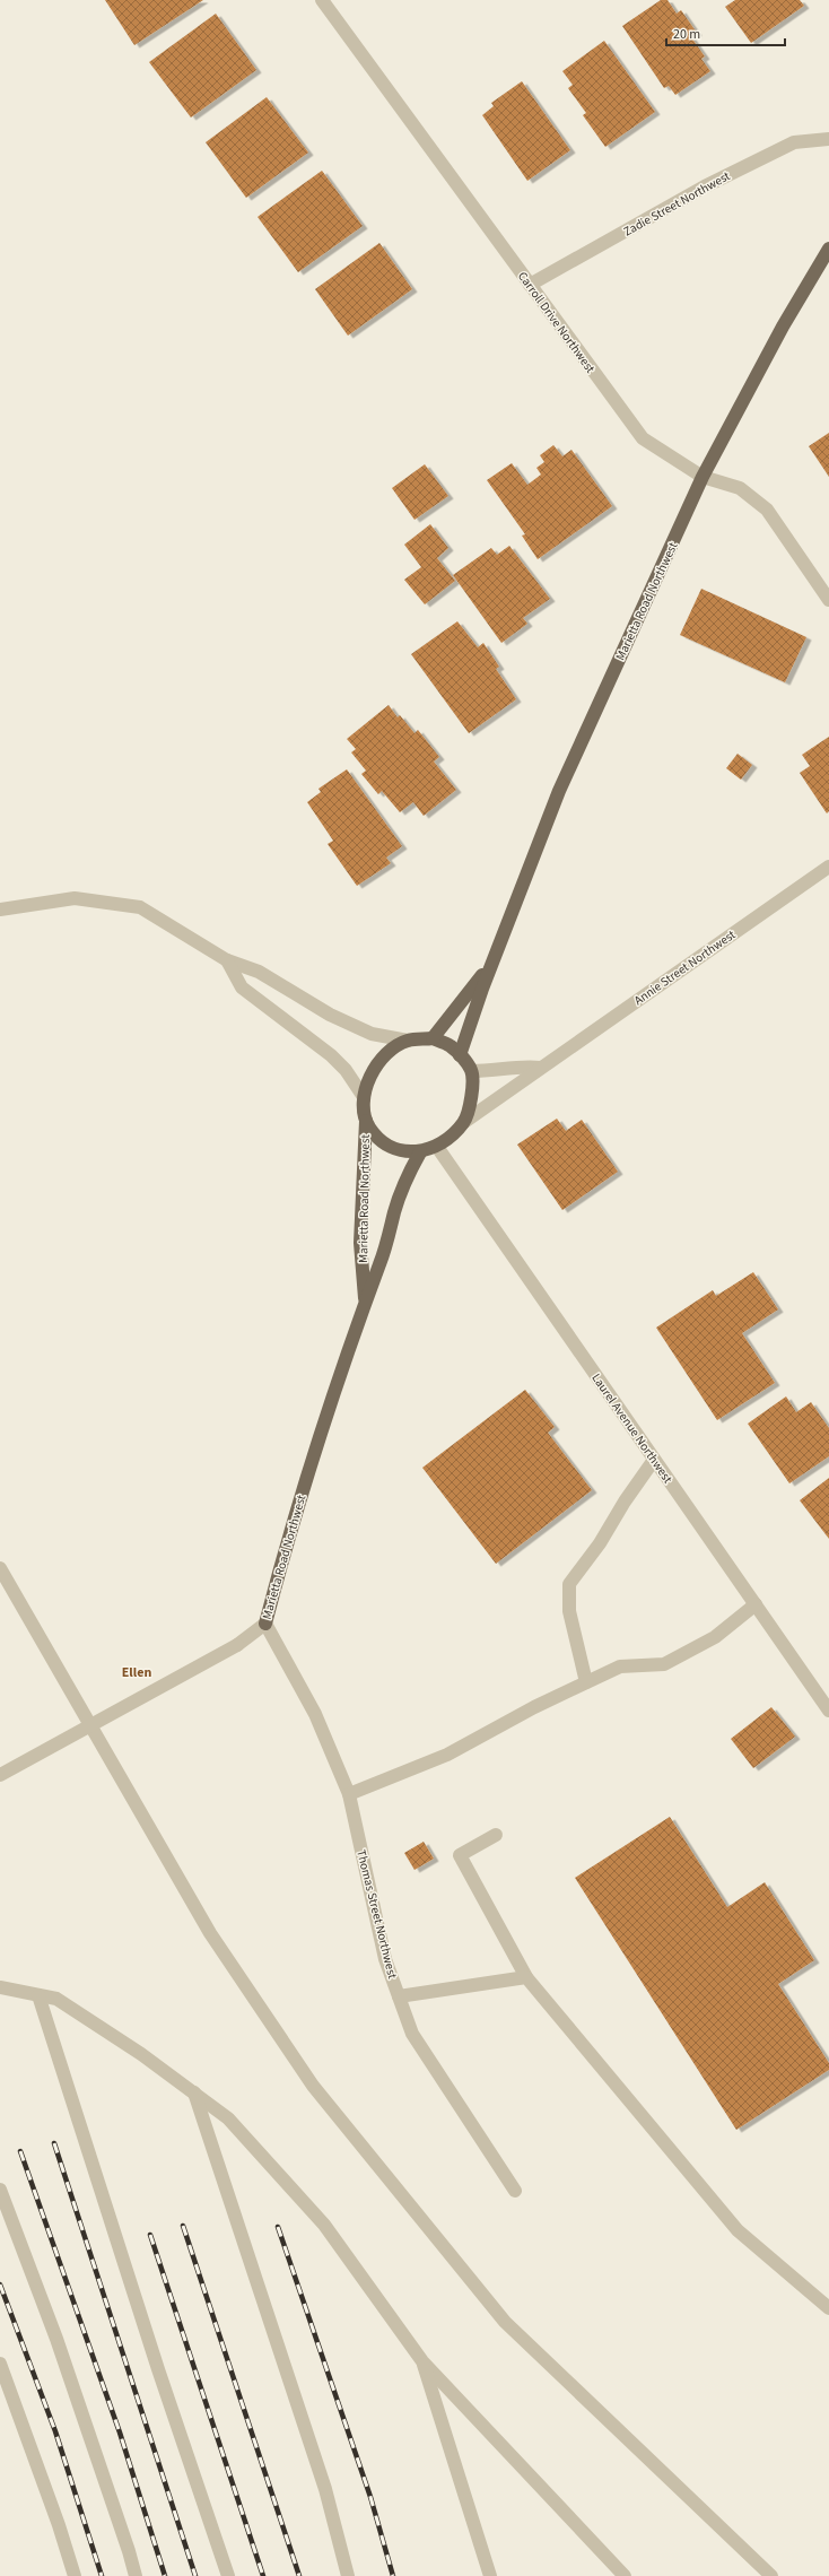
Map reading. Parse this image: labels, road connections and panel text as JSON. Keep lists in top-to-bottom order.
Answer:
{
  "streets": {
    "main road": ["Marietta Road Northwest"],
    "street": [
      "Zadie Street Northwest",
      "Carroll Drive Northwest",
      "Annie Street Northwest",
      "Laurel Avenue Northwest",
      "Thomas Street Northwest"
    ]
  },
  "crossings": [
    ["Zadie Street Northwest", "Carroll Drive Northwest"],
    ["Carroll Drive Northwest", "Marietta Road Northwest"],
    ["Marietta Road Northwest", "Annie Street Northwest"],
    ["Marietta Road Northwest", "Laurel Avenue Northwest"],
    ["Marietta Road Northwest", "Thomas Street Northwest"],
    ["Annie Street Northwest", "Laurel Avenue Northwest"]
  ],
  "districts": ["Ellen"],
  "scale_bar": "20 m"
}
